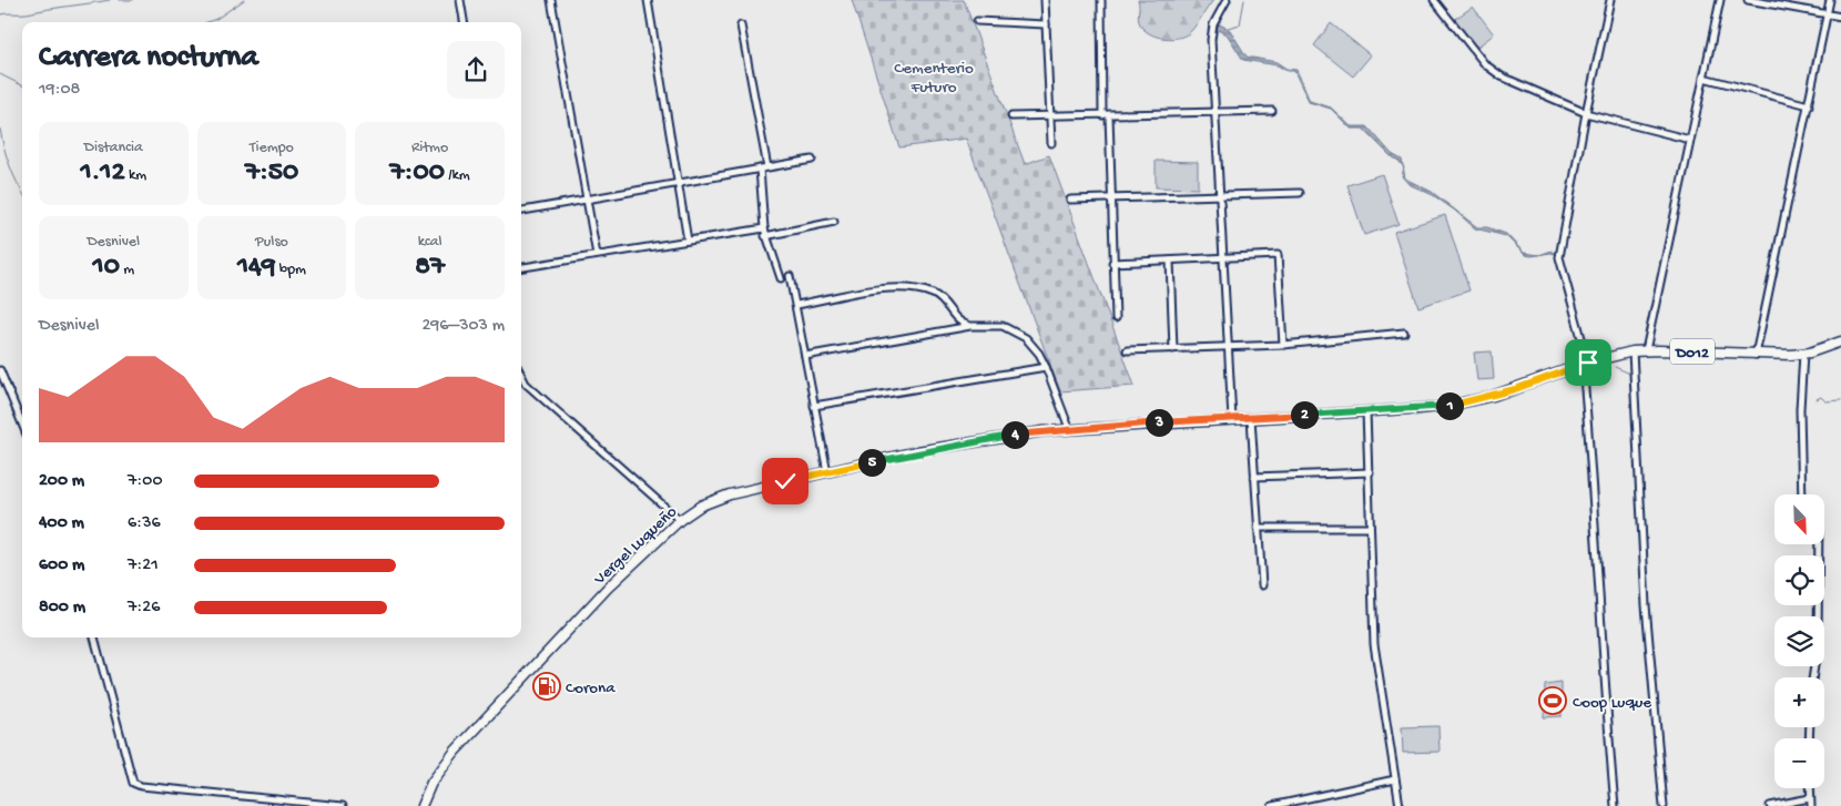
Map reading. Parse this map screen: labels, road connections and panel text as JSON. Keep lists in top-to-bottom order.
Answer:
{
  "streets": {
    "main road": ["D012", "Vergel Luqueño"]
  },
  "parks": ["Cementerio Futuro"],
  "places": {
    "fuel station": ["Corona"],
    "sports": ["Coop Luque"]
  },
  "north": "bottom right",
  "page": {
    "heading": ["Carrera nocturna", "19:08"],
    "stats": [
      ["Distancia", "1.12 km"],
      ["Tiempo", "7:50"],
      ["Ritmo", "7:00 /km"],
      ["Desnivel", "10 m"],
      ["Pulso", "149 bpm"],
      ["kcal", "87"]
    ],
    "chart": ["Desnivel", "296–303 m"],
    "pins": [
      "1",
      "2",
      "3",
      "4",
      "5"
    ],
    "list": [
      {
        "name": "200 m",
        "note": "7:00"
      },
      {
        "name": "400 m",
        "note": "6:36"
      },
      {
        "name": "600 m",
        "note": "7:21"
      },
      {
        "name": "800 m",
        "note": "7:26"
      }
    ],
    "map_buttons": ["+", "−"]
  }
}
